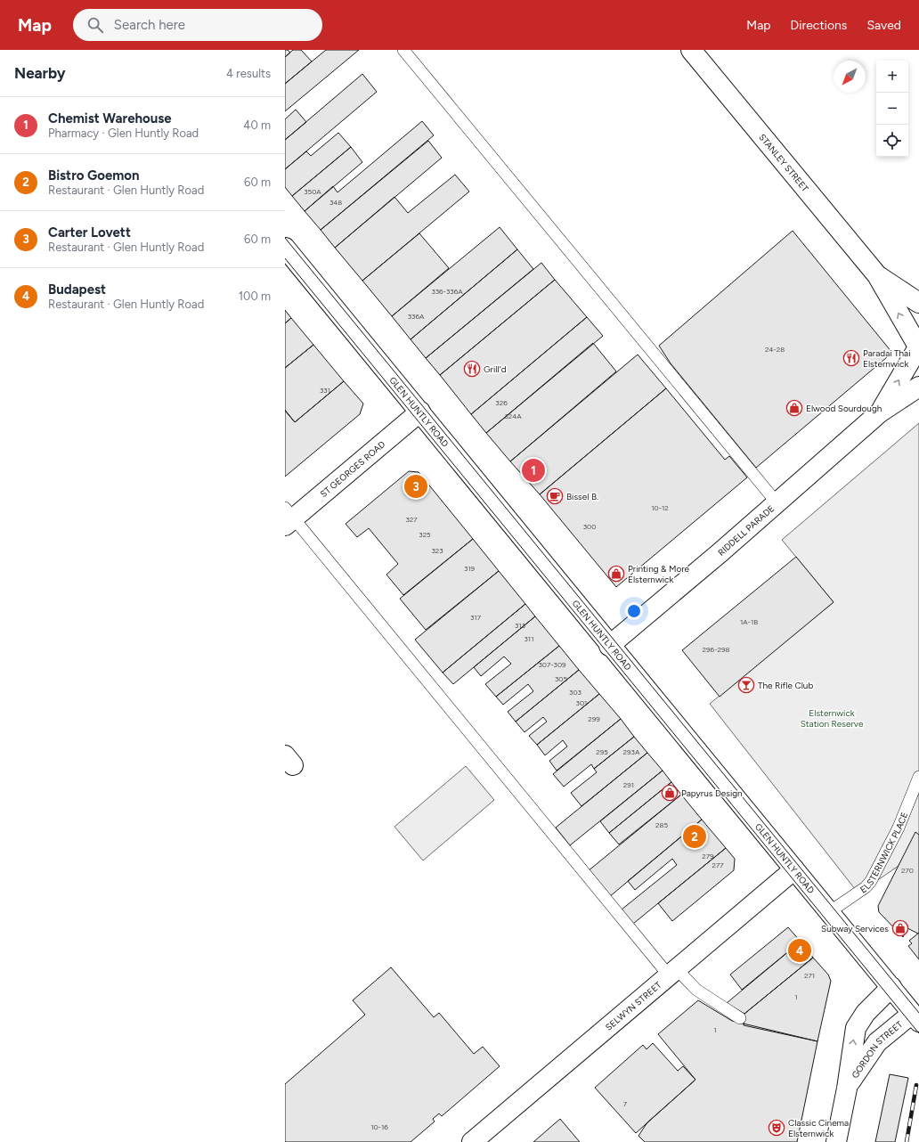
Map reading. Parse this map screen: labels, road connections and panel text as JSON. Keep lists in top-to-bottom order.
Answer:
{
  "streets": {
    "street": [
      "STANLEY STREET",
      "GLEN HUNTLY ROAD",
      "ST GEORGES ROAD",
      "RIDDELL PARADE",
      "SELWYN STREET",
      "GORDON STREET"
    ],
    "lane": ["ELSTERNWICK PLACE"]
  },
  "crossings": [
    ["STANLEY STREET", "RIDDELL PARADE"],
    ["GLEN HUNTLY ROAD", "ST GEORGES ROAD"],
    ["GLEN HUNTLY ROAD", "RIDDELL PARADE"],
    ["GLEN HUNTLY ROAD", "ELSTERNWICK PLACE"],
    ["GLEN HUNTLY ROAD", "SELWYN STREET"],
    ["GLEN HUNTLY ROAD", "GORDON STREET"]
  ],
  "parks": ["Elsternwick Station Reserve"],
  "places": {
    "restaurant": ["Paradai Thai Elsternwick", "Grill'd"],
    "shop": [
      "Elwood Sourdough",
      "Printing & More Elsternwick",
      "Papyrus Design",
      "Subway Services"
    ],
    "cafe": ["Bissel B."],
    "bar": ["The Rifle Club"],
    "theatre": ["Classic Cinema Elsternwick"]
  },
  "house_numbers": [
    "350A",
    "348",
    "336-336A",
    "336A",
    "24-28",
    "331",
    "326",
    "324A",
    "10-12",
    "327",
    "300",
    "325",
    "323",
    "319",
    "317",
    "1A-1B",
    "313",
    "311",
    "296-298",
    "307-309",
    "305",
    "303",
    "301",
    "299",
    "295",
    "293A",
    "291",
    "285",
    "279",
    "277",
    "270",
    "271",
    "1",
    "1",
    "7",
    "10-16"
  ],
  "north": "bottom left",
  "page": {
    "header": "Map",
    "search": "Search here",
    "nav": ["Map", "Directions", "Saved"],
    "heading": ["Nearby", "4 results"],
    "map_buttons": ["+", "−"],
    "list": [
      {
        "mark": "1",
        "name": "Chemist Warehouse",
        "note": "Pharmacy · Glen Huntly Road",
        "value": "40 m"
      },
      {
        "mark": "2",
        "name": "Bistro Goemon",
        "note": "Restaurant · Glen Huntly Road",
        "value": "60 m"
      },
      {
        "mark": "3",
        "name": "Carter Lovett",
        "note": "Restaurant · Glen Huntly Road",
        "value": "60 m"
      },
      {
        "mark": "4",
        "name": "Budapest",
        "note": "Restaurant · Glen Huntly Road",
        "value": "100 m"
      }
    ],
    "pins": [
      "1",
      "3",
      "2",
      "4"
    ]
  }
}
